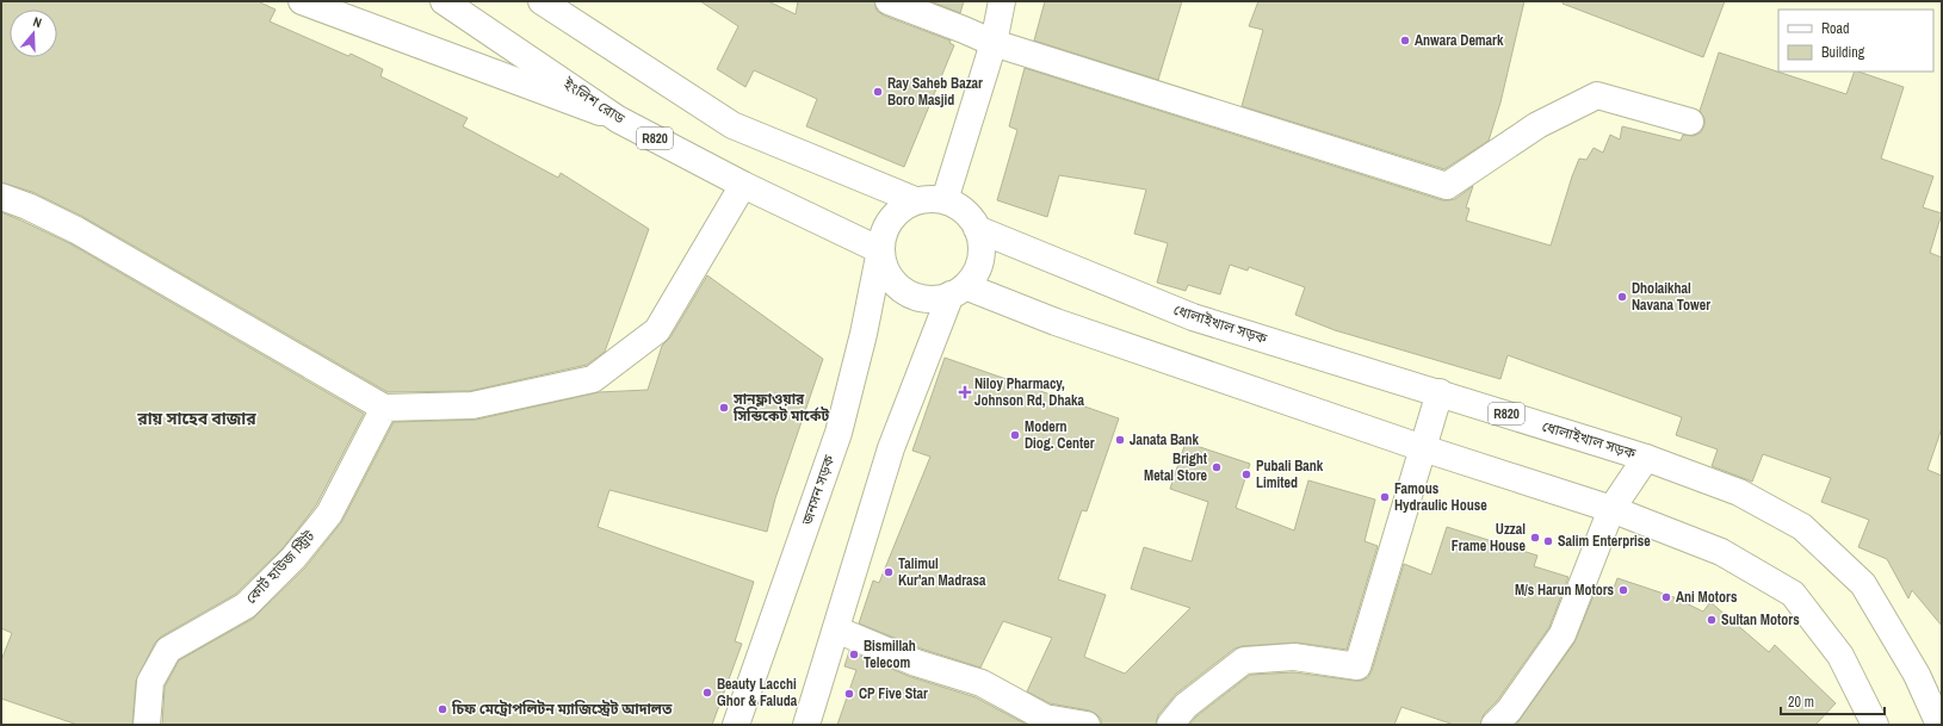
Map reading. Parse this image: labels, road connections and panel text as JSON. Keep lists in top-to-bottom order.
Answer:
{
  "streets": {
    "main road": [
      "ইংলিশ রোড",
      "R820",
      "ধোলাইখাল সড়ক",
      "জনসন সড়ক",
      "কোর্ট হাউজ স্ট্রিট"
    ]
  },
  "crossings": [
    ["ইংলিশ রোড", "ধোলাইখাল সড়ক"],
    ["ইংলিশ রোড", "জনসন সড়ক"],
    ["ধোলাইখাল সড়ক", "জনসন সড়ক"]
  ],
  "districts": ["রায় সাহেব বাজার"],
  "places": {
    "other": [
      "Anwara Demark",
      "Ray Saheb Bazar Boro Masjid",
      "Dholaikhal Navana Tower",
      "সানফ্লাওয়ার সিন্ডিকেট মার্কেট",
      "Modern Diog. Center",
      "Janata Bank",
      "Bright Metal Store",
      "Pubali Bank Limited",
      "Famous Hydraulic House",
      "Uzzal Frame House",
      "Salim Enterprise",
      "Talimul Kur'an Madrasa",
      "M/s Harun Motors",
      "Ani Motors",
      "Sultan Motors",
      "Bismillah Telecom",
      "Beauty Lacchi Ghor & Faluda",
      "CP Five Star",
      "চিফ মেট্রোপলিটন ম্যাজিস্ট্রেট আদালত"
    ],
    "health": ["Niloy Pharmacy, Johnson Rd, Dhaka"]
  },
  "legend": ["Road", "Building"],
  "scale_bar": "20 m",
  "north": "top"
}
